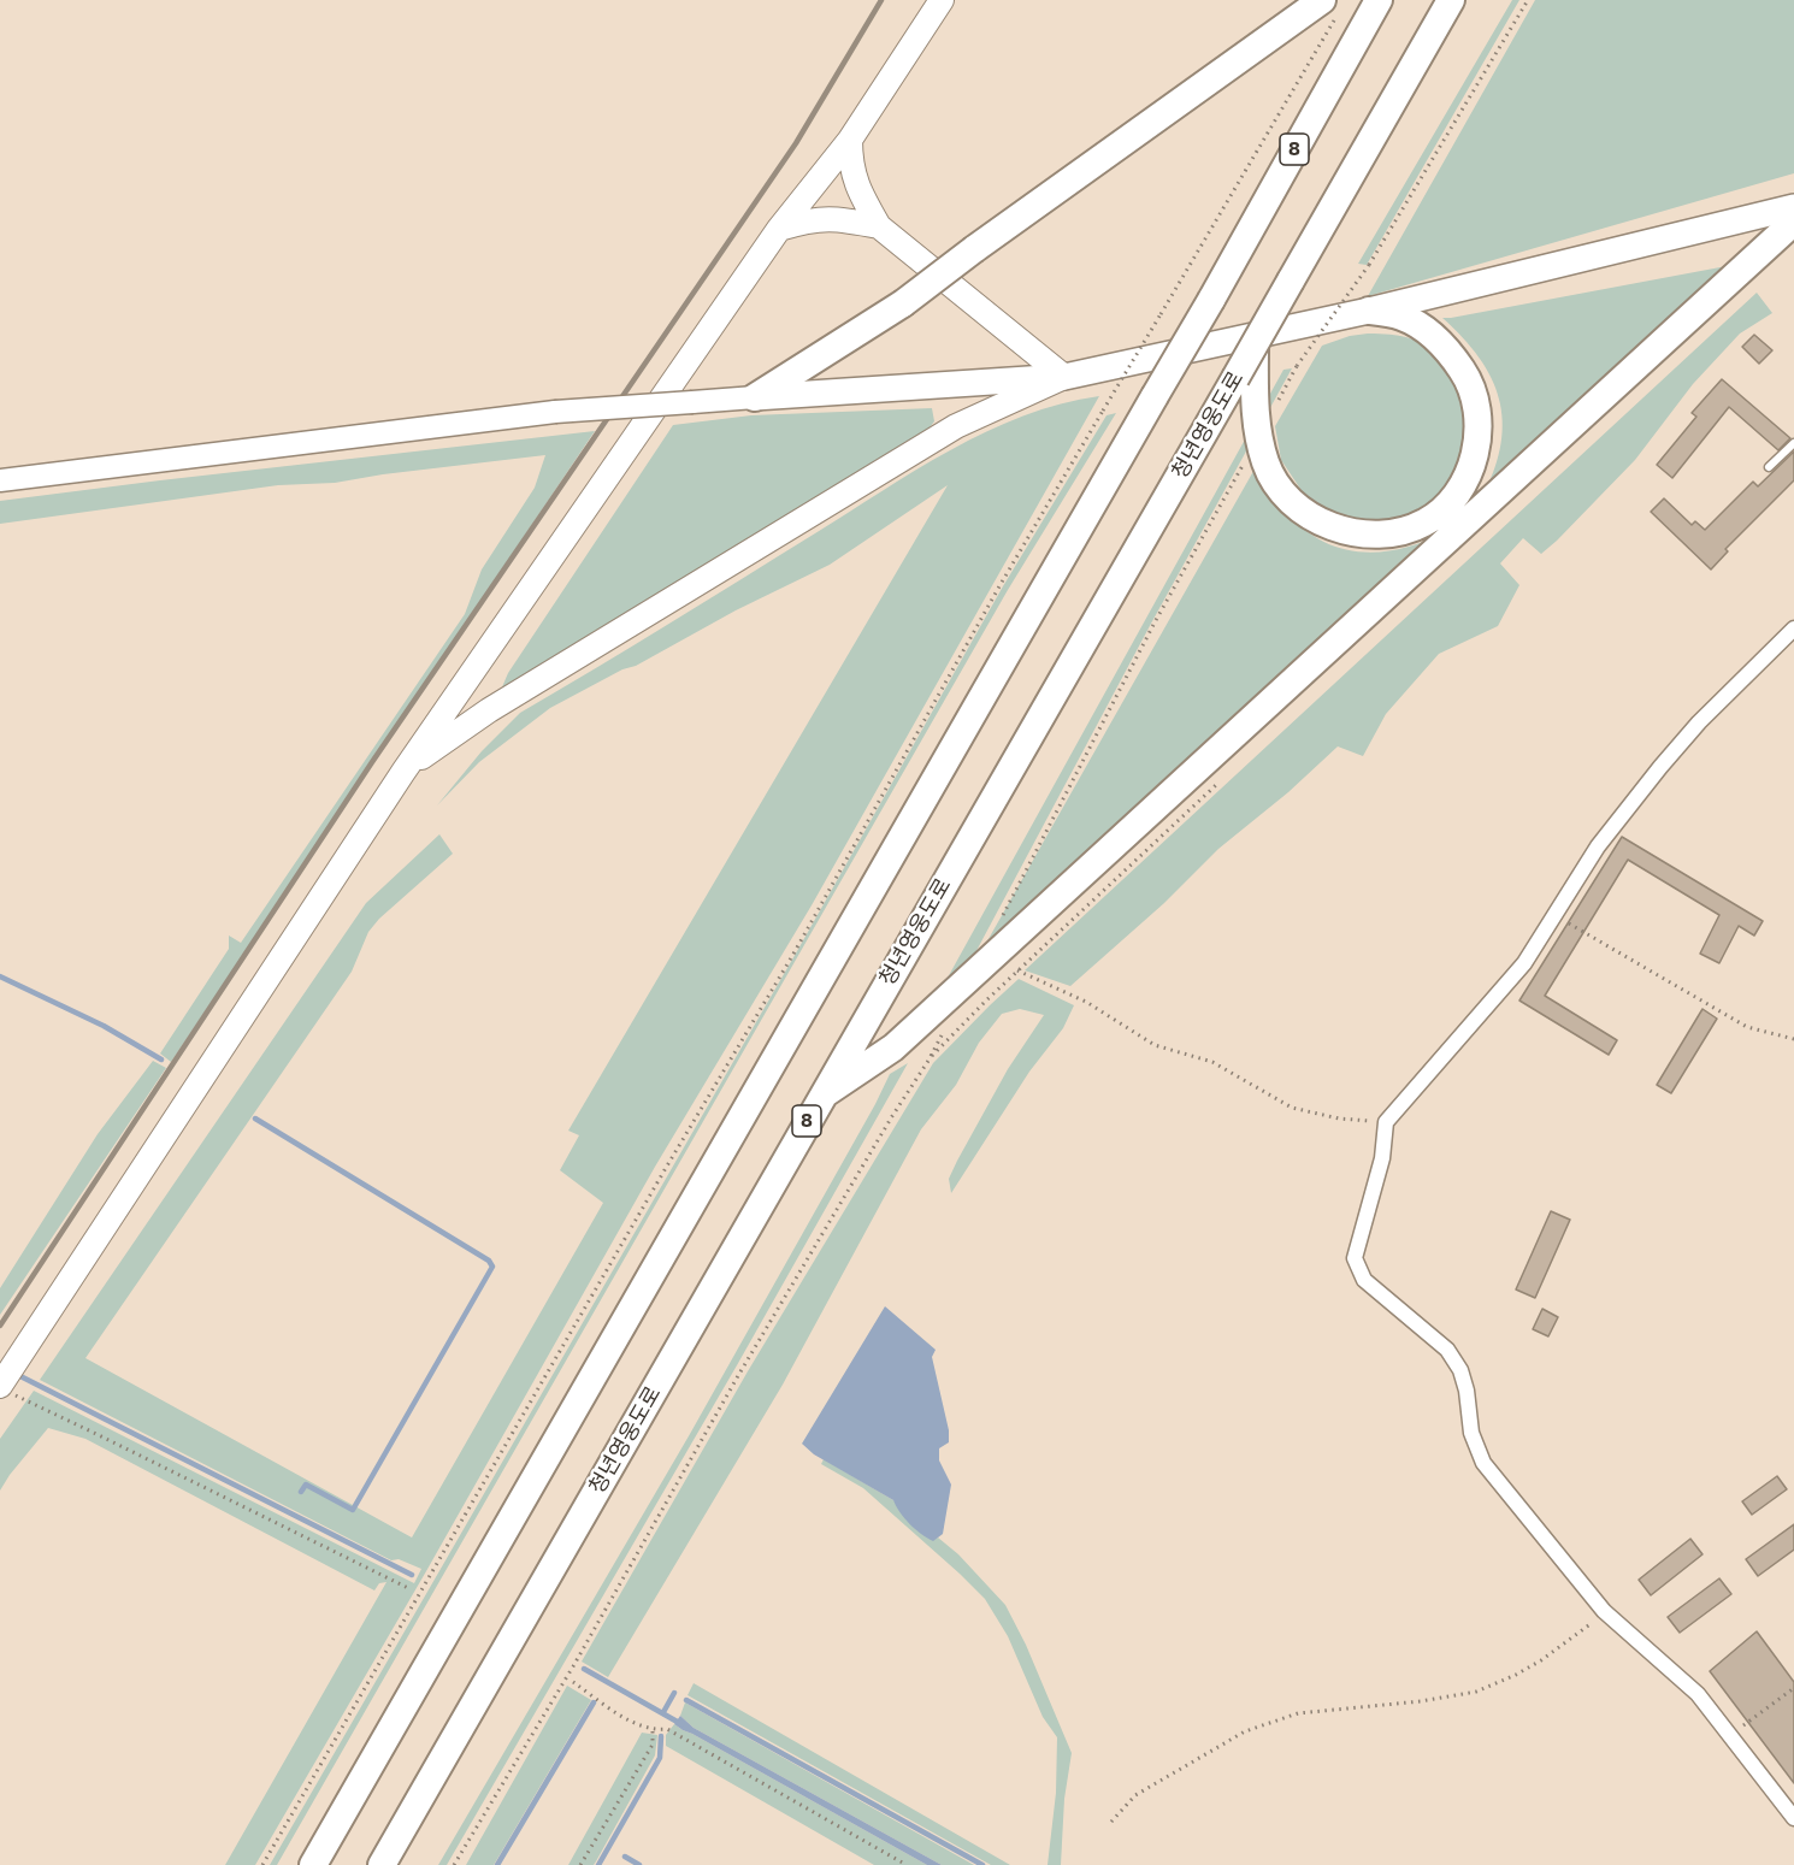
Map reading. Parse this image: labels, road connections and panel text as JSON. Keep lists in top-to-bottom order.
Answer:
{
  "streets": {
    "highway": ["8", "청년영웅도로"]
  }
}
